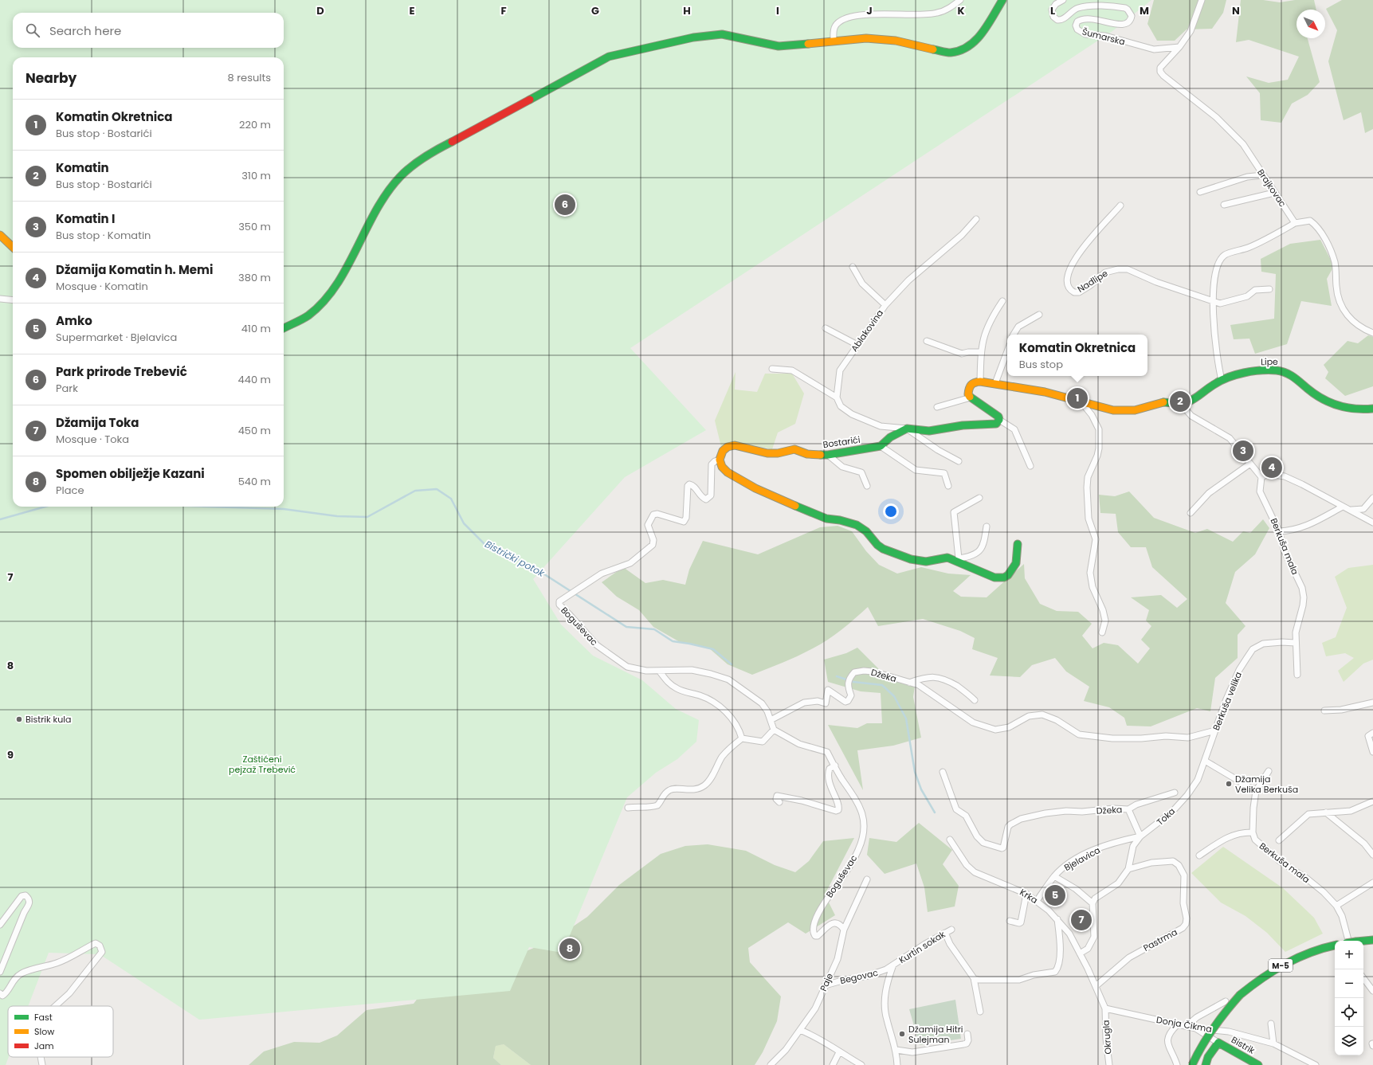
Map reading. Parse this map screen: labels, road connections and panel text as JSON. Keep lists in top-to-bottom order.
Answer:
{
  "streets": {
    "main road": [
      "Lipe",
      "Bostarići",
      "M-5",
      "Bistrik"
    ],
    "street": [
      "Šumarska",
      "Brajkovac",
      "Nadlipe",
      "Ablakovina",
      "Berkuša mala",
      "Boguševac",
      "Džeka",
      "Berkuša velika",
      "Toka",
      "Bjelavica",
      "Krka",
      "Pastrma",
      "Kurtin sokak",
      "Begovac",
      "Paje",
      "Donja Čikma",
      "Okrugla"
    ]
  },
  "crossings": [
    ["Šumarska", "Brajkovac"],
    ["Bostarići", "Boguševac"],
    ["Berkuša mala", "Berkuša velika"],
    ["Boguševac", "Džeka"],
    ["Boguševac", "Paje"],
    ["Džeka", "Berkuša velika"],
    ["Džeka", "Toka"],
    ["Džeka", "Bjelavica"],
    ["Berkuša velika", "Toka"],
    ["Toka", "Bjelavica"],
    ["Toka", "Pastrma"],
    ["Bjelavica", "Krka"],
    ["Krka", "Pastrma"],
    ["Krka", "Donja Čikma"],
    ["Krka", "Okrugla"],
    ["Kurtin sokak", "Begovac"],
    ["Begovac", "Paje"],
    ["Donja Čikma", "Okrugla"],
    ["Donja Čikma", "Bistrik"]
  ],
  "water": ["Bistrički potok"],
  "parks": ["Zaštićeni pejzaž Trebević"],
  "places": ["Bistrik kula", "Džamija Velika Berkuša", "Džamija Hitri Sulejman"],
  "legend": ["Fast", "Slow", "Jam"],
  "north": "bottom right",
  "page": {
    "search": "Search here",
    "heading": ["Nearby", "8 results"],
    "list": [
      {
        "mark": "1",
        "name": "Komatin Okretnica",
        "note": "Bus stop · Bostarići",
        "value": "220 m"
      },
      {
        "mark": "2",
        "name": "Komatin",
        "note": "Bus stop · Bostarići",
        "value": "310 m"
      },
      {
        "mark": "3",
        "name": "Komatin I",
        "note": "Bus stop · Komatin",
        "value": "350 m"
      },
      {
        "mark": "4",
        "name": "Džamija Komatin h. Memi",
        "note": "Mosque · Komatin",
        "value": "380 m"
      },
      {
        "mark": "5",
        "name": "Amko",
        "note": "Supermarket · Bjelavica",
        "value": "410 m"
      },
      {
        "mark": "6",
        "name": "Park prirode Trebević",
        "note": "Park",
        "value": "440 m"
      },
      {
        "mark": "7",
        "name": "Džamija Toka",
        "note": "Mosque · Toka",
        "value": "450 m"
      },
      {
        "mark": "8",
        "name": "Spomen obilježje Kazani",
        "note": "Place",
        "value": "540 m"
      }
    ],
    "pins": [
      "6",
      "1",
      "2",
      "3",
      "4",
      "5",
      "7",
      "8"
    ],
    "popup": ["Komatin Okretnica", "Bus stop"],
    "map_buttons": ["+", "−"]
  },
  "grid": {
    "columns": [
      "D",
      "E",
      "F",
      "G",
      "H",
      "I",
      "J",
      "K",
      "L",
      "M",
      "N"
    ],
    "rows": ["7", "8", "9"]
  }
}
